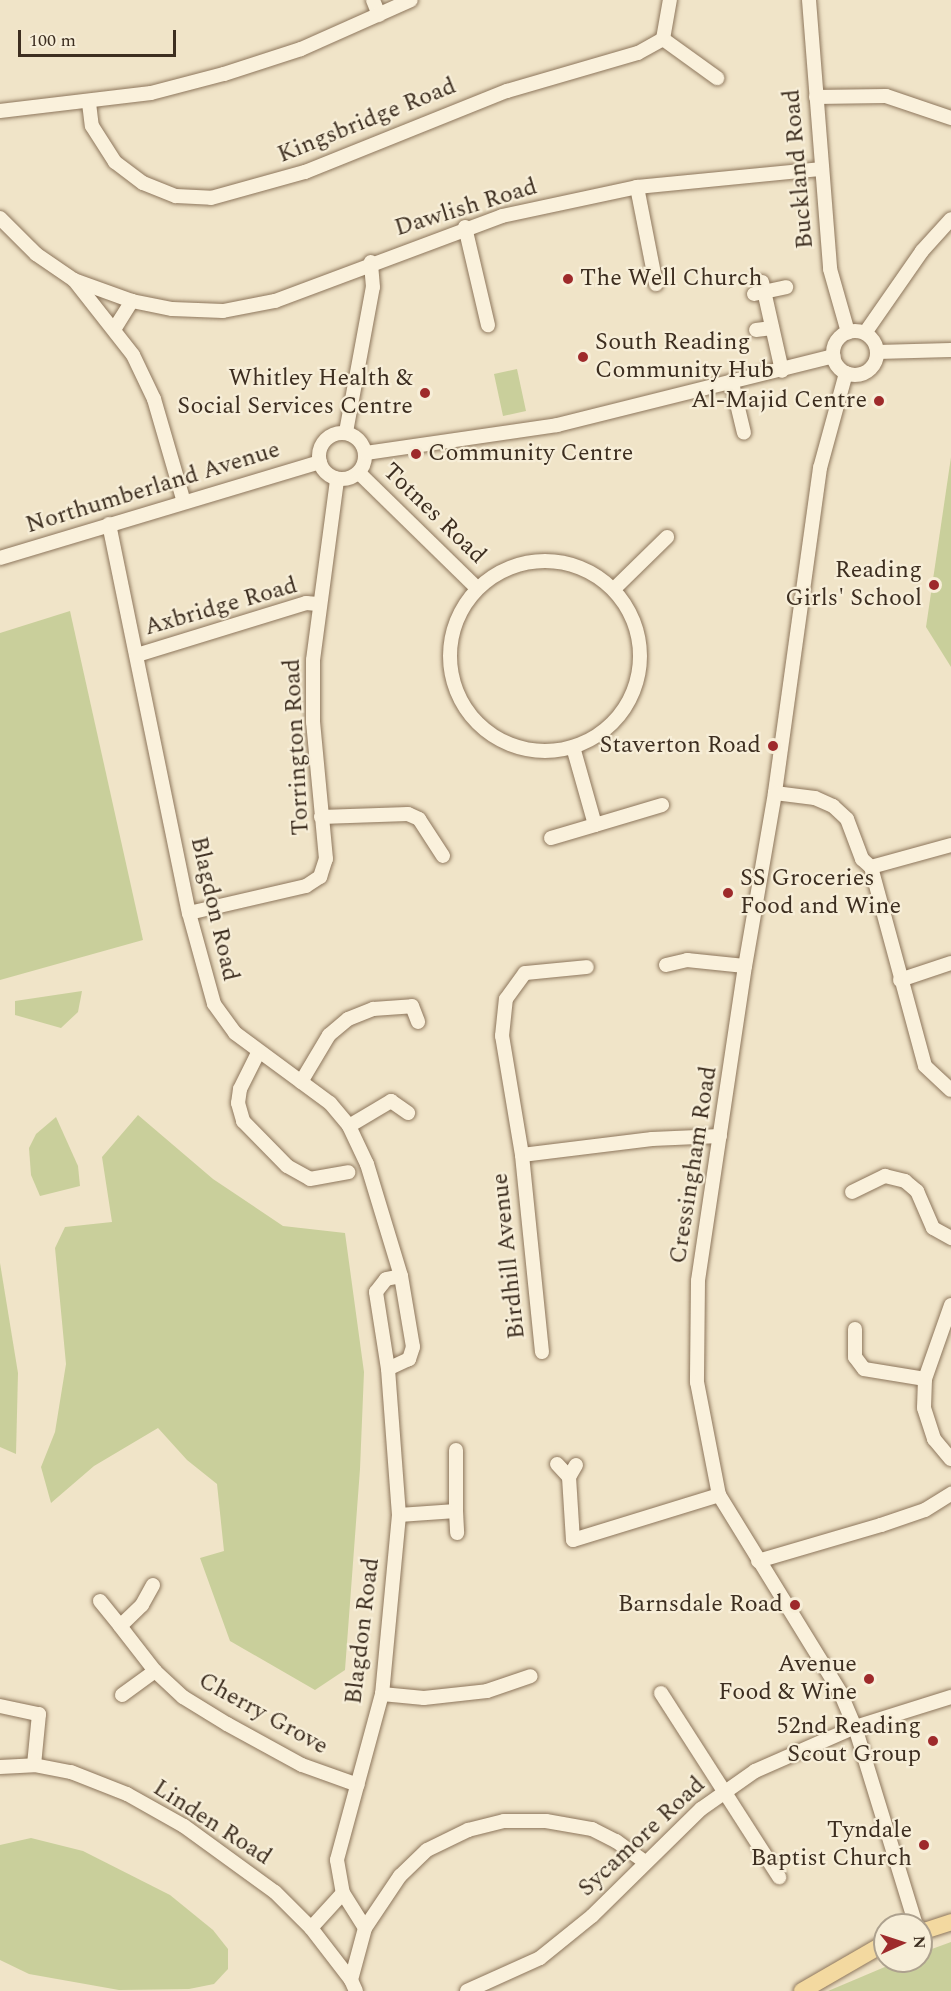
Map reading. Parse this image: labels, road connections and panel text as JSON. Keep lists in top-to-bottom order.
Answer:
{
  "streets": {
    "street": [
      "Kingsbridge Road",
      "Buckland Road",
      "Dawlish Road",
      "Northumberland Avenue",
      "Totnes Road",
      "Axbridge Road",
      "Torrington Road",
      "Blagdon Road",
      "Cressingham Road",
      "Birdhill Avenue",
      "Cherry Grove",
      "Linden Road",
      "Sycamore Road"
    ]
  },
  "crossings": [
    ["Buckland Road", "Dawlish Road"],
    ["Buckland Road", "Cressingham Road"],
    ["Northumberland Avenue", "Totnes Road"],
    ["Northumberland Avenue", "Torrington Road"],
    ["Northumberland Avenue", "Blagdon Road"],
    ["Totnes Road", "Torrington Road"],
    ["Axbridge Road", "Torrington Road"],
    ["Axbridge Road", "Blagdon Road"],
    ["Torrington Road", "Blagdon Road"],
    ["Blagdon Road", "Cherry Grove"],
    ["Cressingham Road", "Birdhill Avenue"],
    ["Cressingham Road", "Sycamore Road"]
  ],
  "places": [
    "The Well Church",
    "South Reading Community Hub",
    "Whitley Health & Social Services Centre",
    "Al-Majid Centre",
    "Community Centre",
    "Reading Girls' School",
    "Staverton Road",
    "SS Groceries Food and Wine",
    "Barnsdale Road",
    "Avenue Food & Wine",
    "52nd Reading Scout Group",
    "Tyndale Baptist Church"
  ],
  "scale_bar": "100 m",
  "north": "right"
}
